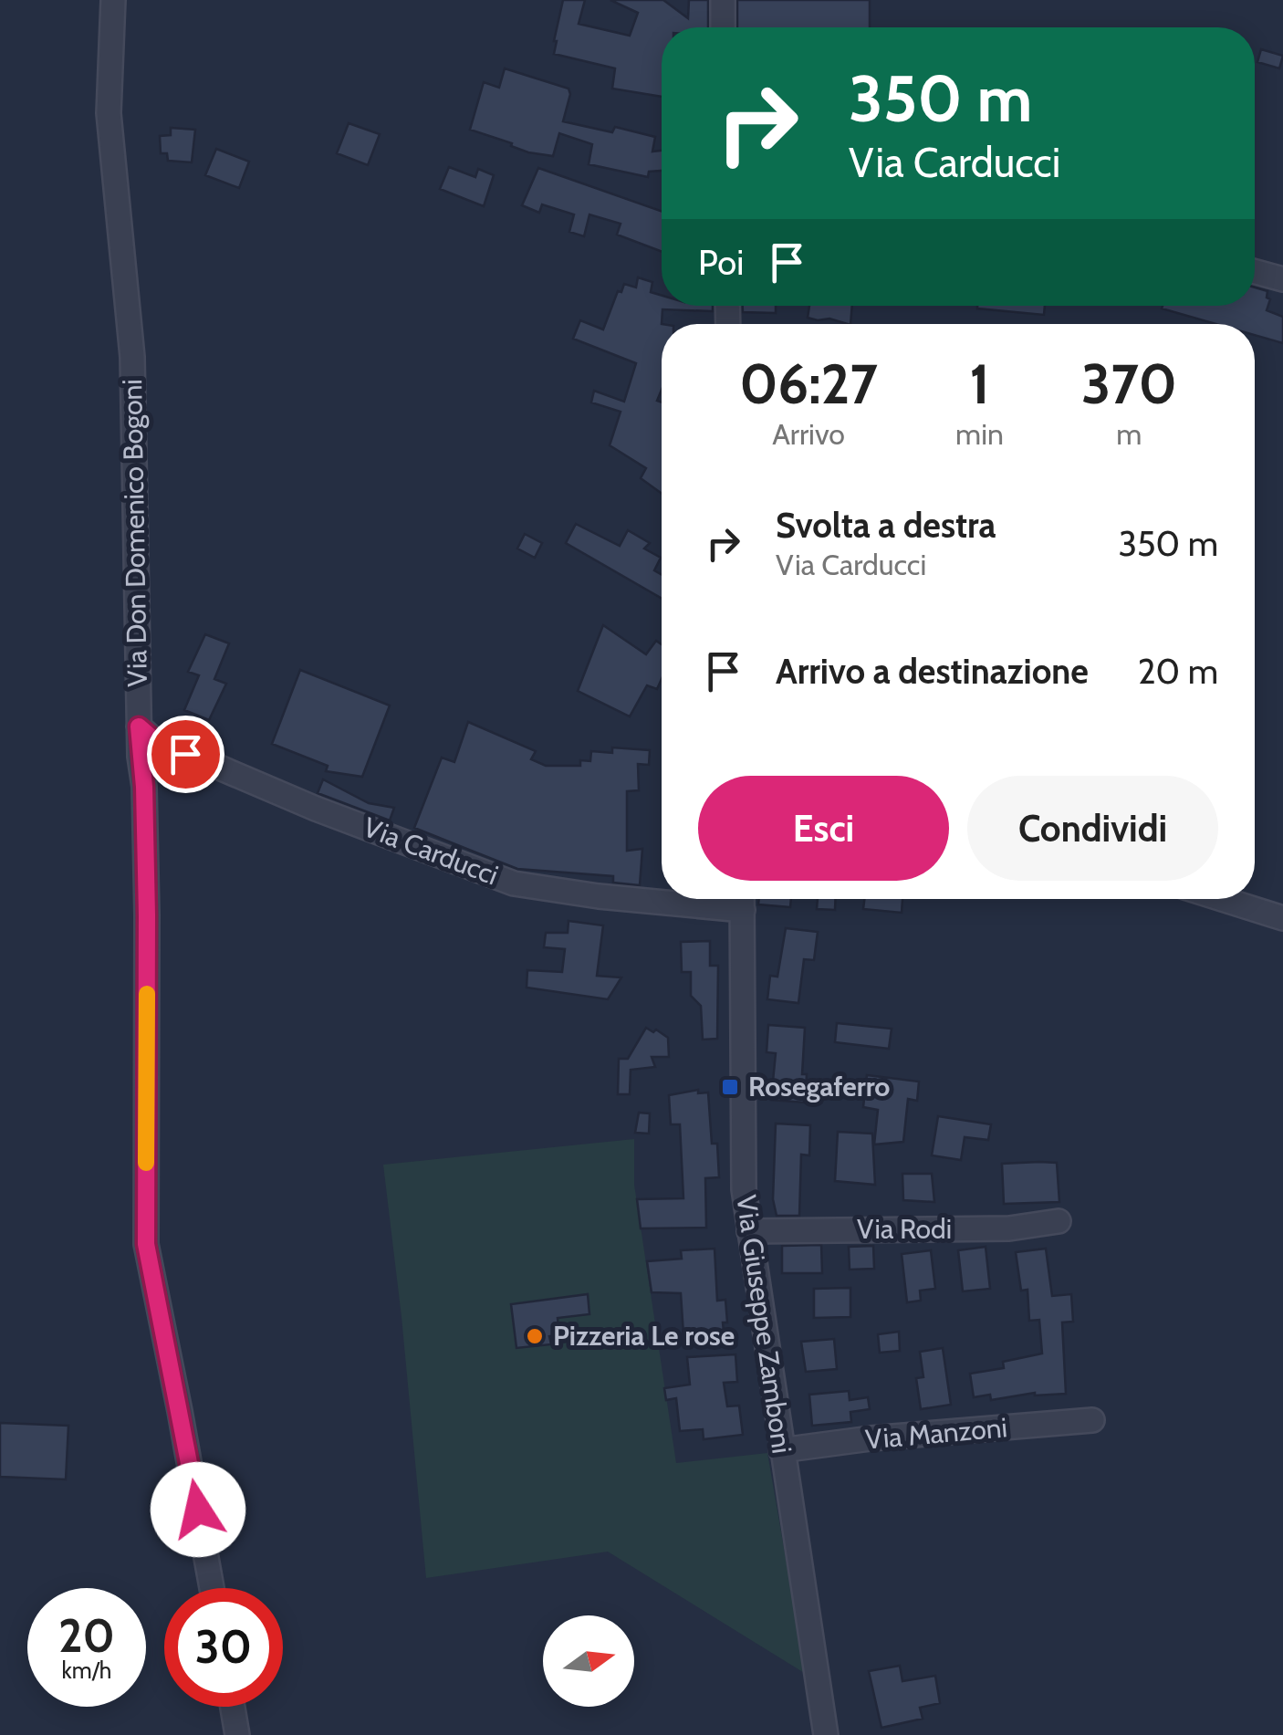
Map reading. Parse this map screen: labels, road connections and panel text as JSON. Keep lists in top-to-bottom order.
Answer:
{
  "streets": {
    "street": [
      "Via Don Domenico Bogoni",
      "Via Carducci",
      "Via Rodi",
      "Via Giuseppe Zamboni",
      "Via Manzoni"
    ]
  },
  "crossings": [
    ["Via Don Domenico Bogoni", "Via Carducci"],
    ["Via Rodi", "Via Giuseppe Zamboni"],
    ["Via Giuseppe Zamboni", "Via Manzoni"]
  ],
  "places": {
    "transit": ["Rosegaferro"],
    "other": ["Pizzeria Le rose"]
  },
  "north": "right",
  "page": {
    "turn": ["350 m", "Via Carducci"],
    "then": "Poi",
    "eta": [
      "06:27",
      "Arrivo",
      "1",
      "min",
      "370",
      "m"
    ],
    "list": [
      {
        "name": "Svolta a destra",
        "note": "Via Carducci",
        "value": "350 m"
      },
      {
        "name": "Arrivo a destinazione",
        "value": "20 m"
      }
    ],
    "buttons": ["Esci", "Condividi"],
    "speed": "20 km/h",
    "limit": "30"
  }
}
